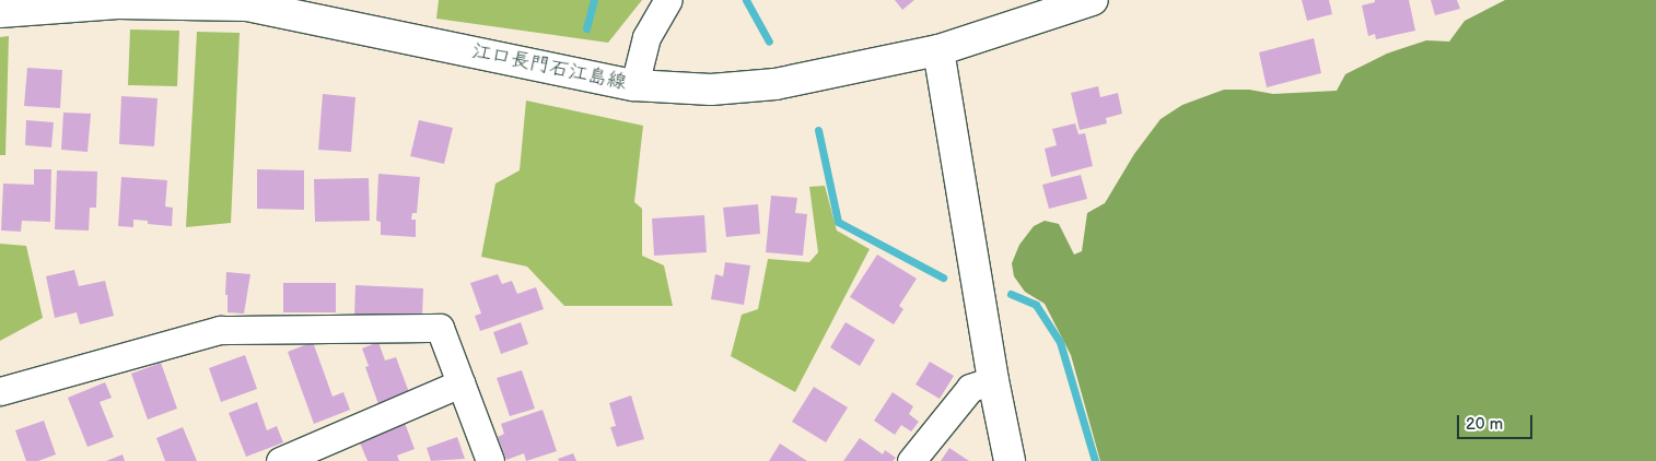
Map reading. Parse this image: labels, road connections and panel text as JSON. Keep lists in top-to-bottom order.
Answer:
{
  "streets": {
    "main road": ["江口長門石江島線"]
  },
  "scale_bar": "20 m"
}
